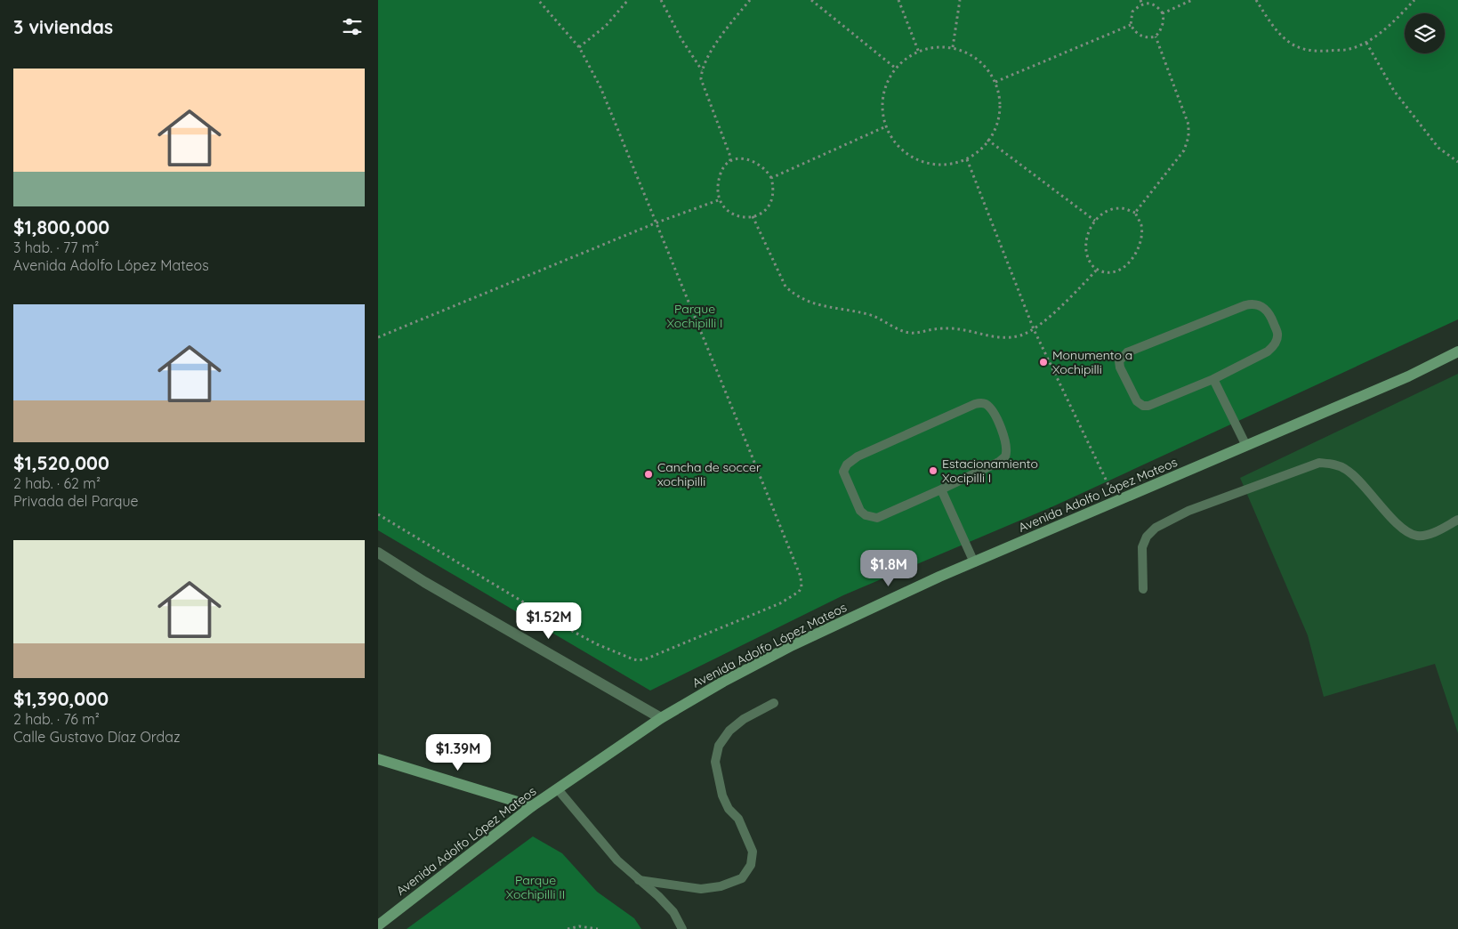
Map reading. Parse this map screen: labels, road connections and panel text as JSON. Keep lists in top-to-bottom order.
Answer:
{
  "streets": {
    "street": ["Avenida Adolfo López Mateos"]
  },
  "parks": ["Parque Xochipilli I", "Parque Xochipilli II"],
  "places": ["Monumento a Xochipilli", "Estacionamiento Xocipilli I", "Cancha de soccer xochipilli"],
  "page": {
    "heading": "3 viviendas",
    "list": [
      {
        "name": "$1,800,000",
        "note": "3 hab. · 77 m² · Avenida Adolfo López Mateos"
      },
      {
        "name": "$1,520,000",
        "note": "2 hab. · 62 m² · Privada del Parque"
      },
      {
        "name": "$1,390,000",
        "note": "2 hab. · 76 m² · Calle Gustavo Díaz Ordaz"
      }
    ],
    "price": ["$1.8M", "$1.52M", "$1.39M"]
  }
}
